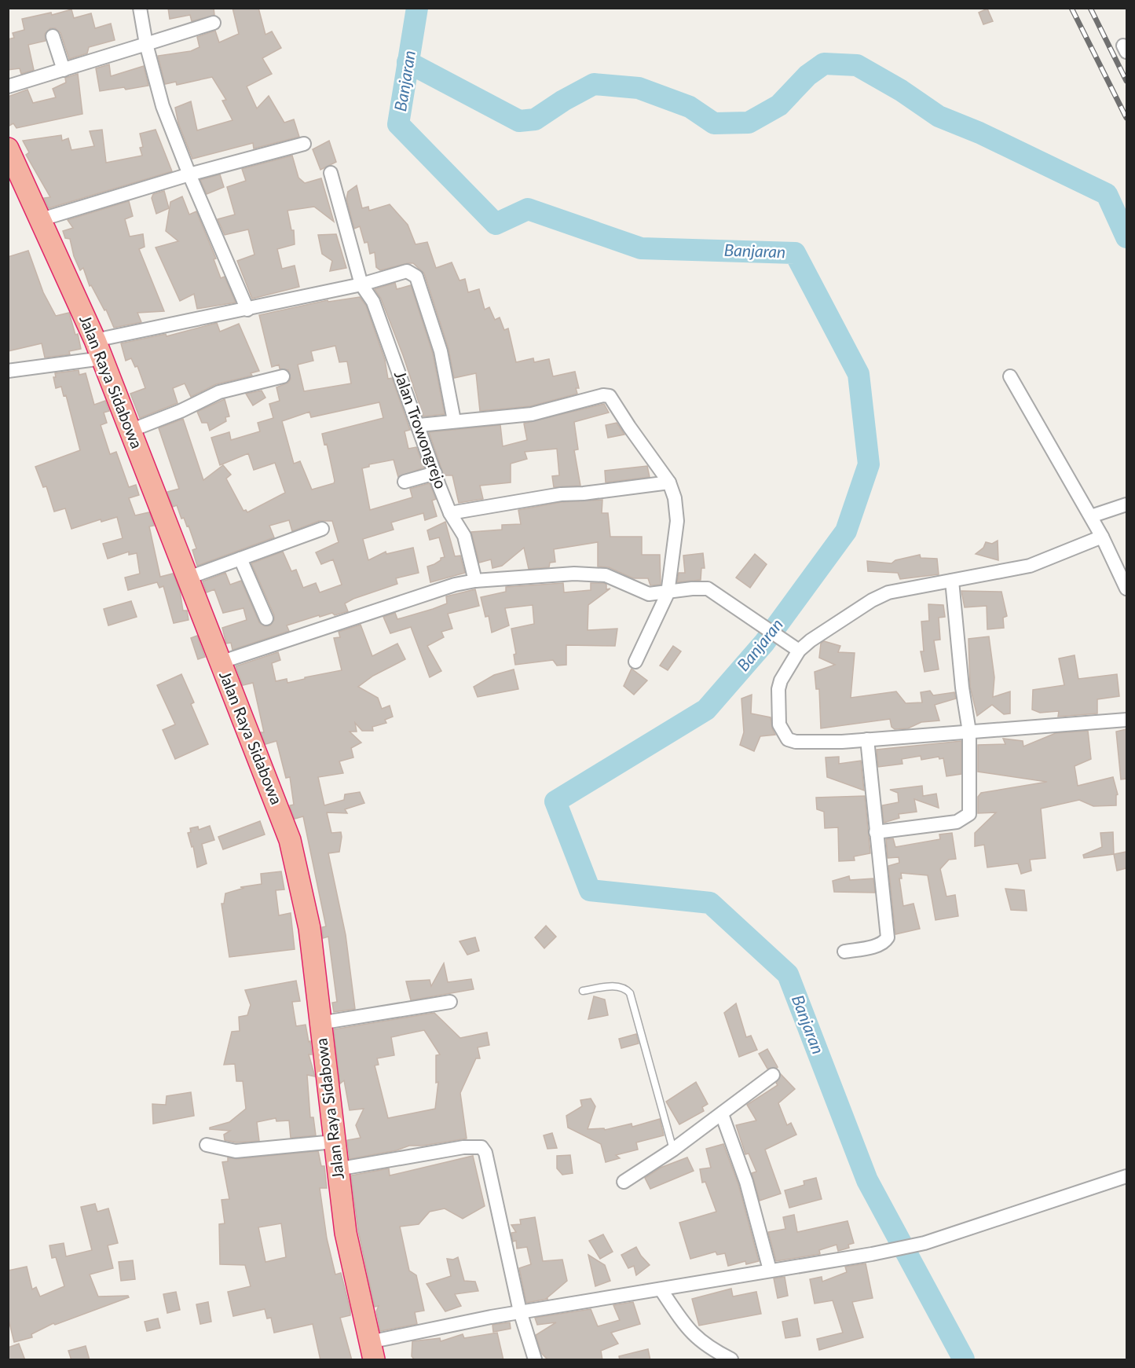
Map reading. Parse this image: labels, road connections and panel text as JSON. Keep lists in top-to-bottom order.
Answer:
{
  "streets": {
    "highway": ["Jalan Raya Sidabowa"],
    "street": ["Jalan Trowongrejo"]
  },
  "water": ["Banjaran"]
}
